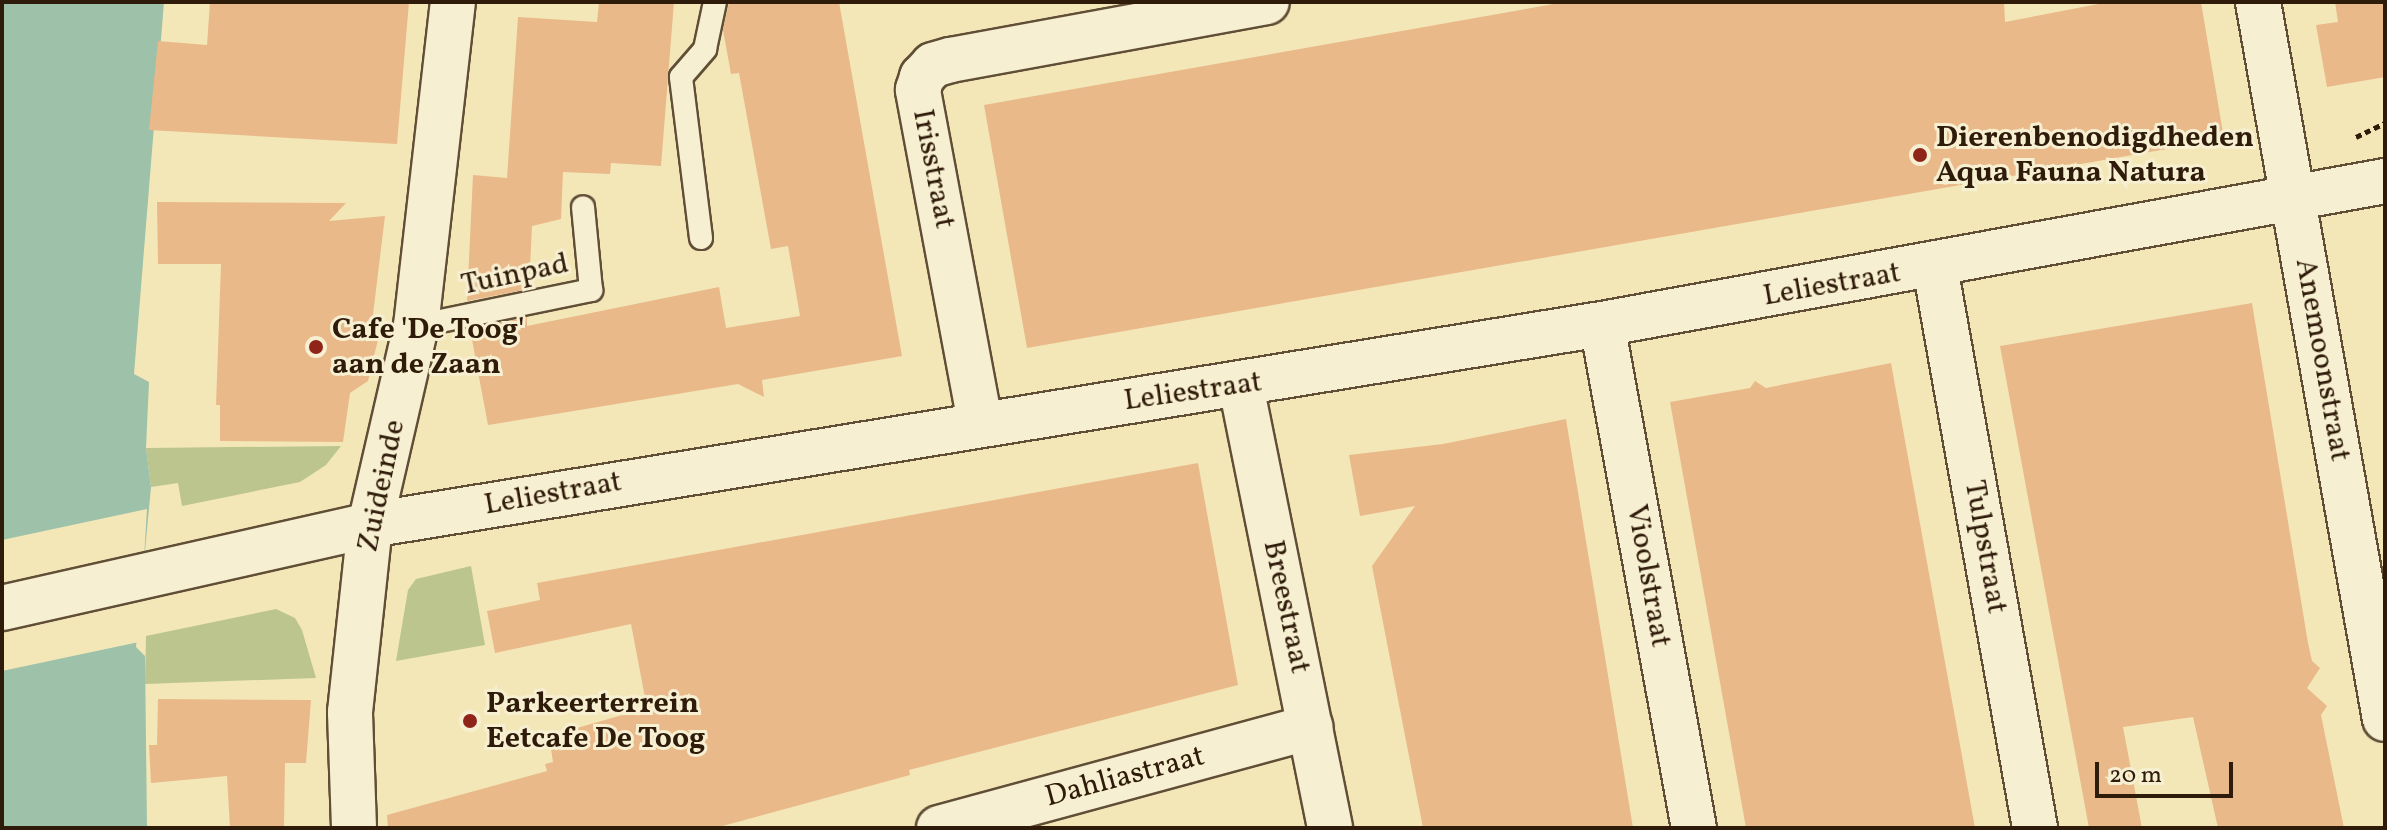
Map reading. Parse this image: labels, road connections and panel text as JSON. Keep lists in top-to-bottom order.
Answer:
{
  "streets": {
    "street": [
      "Irisstraat",
      "Leliestraat",
      "Anemoonstraat",
      "Zuideinde",
      "Tulpstraat",
      "Vioolstraat",
      "Breestraat",
      "Dahliastraat"
    ],
    "lane": ["Tuinpad"]
  },
  "crossings": [
    ["Irisstraat", "Leliestraat"],
    ["Tuinpad", "Zuideinde"],
    ["Leliestraat", "Anemoonstraat"],
    ["Leliestraat", "Zuideinde"],
    ["Leliestraat", "Tulpstraat"],
    ["Leliestraat", "Vioolstraat"],
    ["Leliestraat", "Breestraat"],
    ["Breestraat", "Dahliastraat"]
  ],
  "places": ["Dierenbenodigdheden Aqua Fauna Natura", "Cafe 'De Toog' aan de Zaan", "Parkeerterrein Eetcafe De Toog"],
  "scale_bar": "20 m"
}
